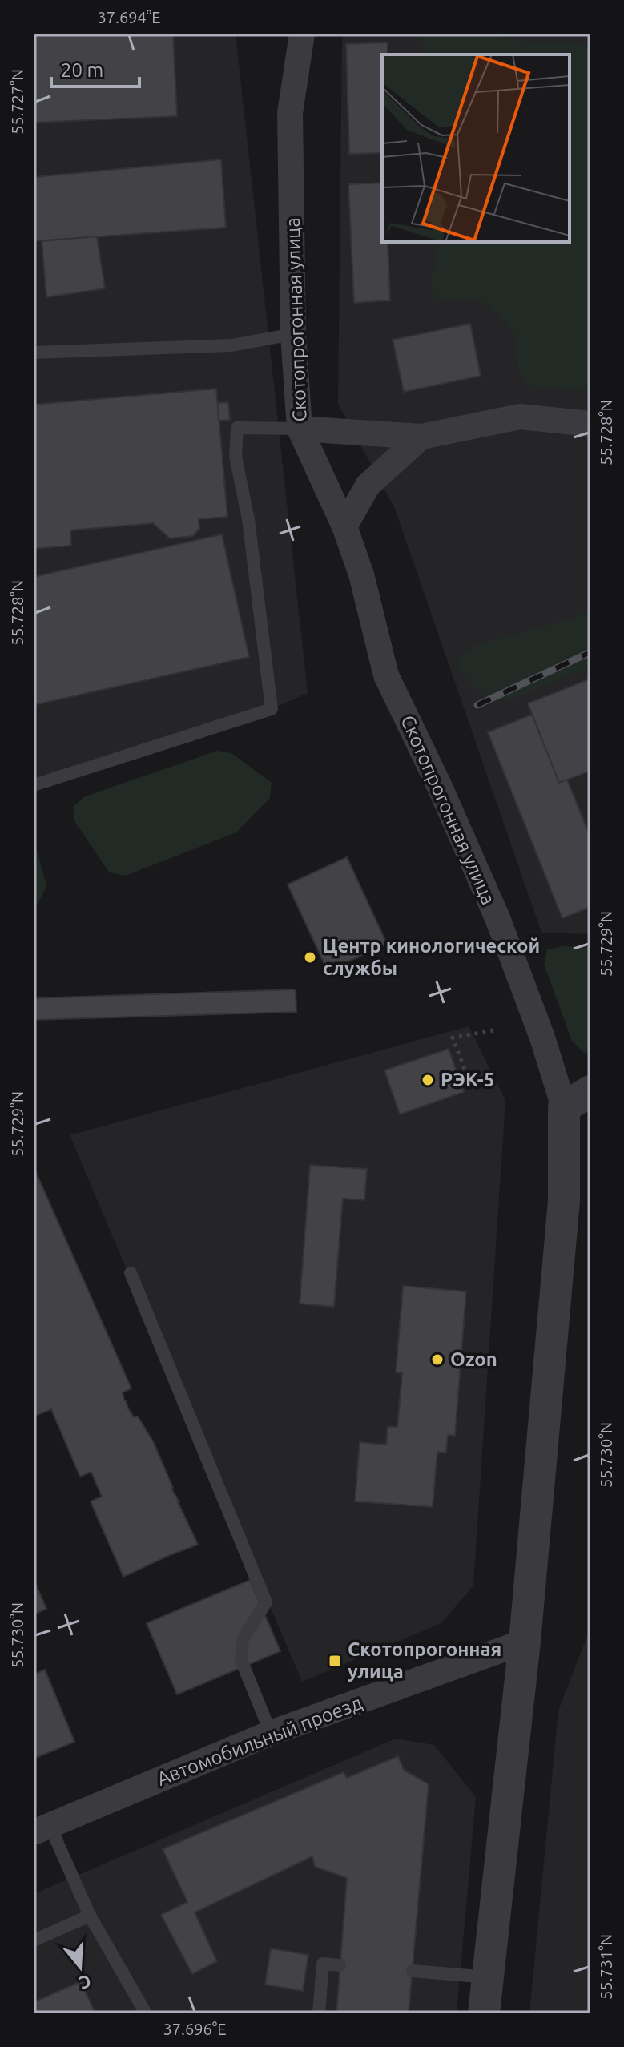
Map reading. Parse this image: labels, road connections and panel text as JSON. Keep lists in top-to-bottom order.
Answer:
{
  "streets": {
    "street": ["Скотопрогонная улица", "Автомобильный проезд"]
  },
  "crossings": [
    ["Скотопрогонная улица", "Автомобильный проезд"]
  ],
  "places": {
    "other": ["Центр кинологической службы", "РЭК-5", "Ozon"],
    "transit": ["Скотопрогонная улица"]
  },
  "scale_bar": "20 m",
  "north": "bottom",
  "coordinates": [
    "37.694°E",
    "55.727°N",
    "55.728°N",
    "55.729°N",
    "55.730°N",
    "55.731°N",
    "37.696°E"
  ]
}
